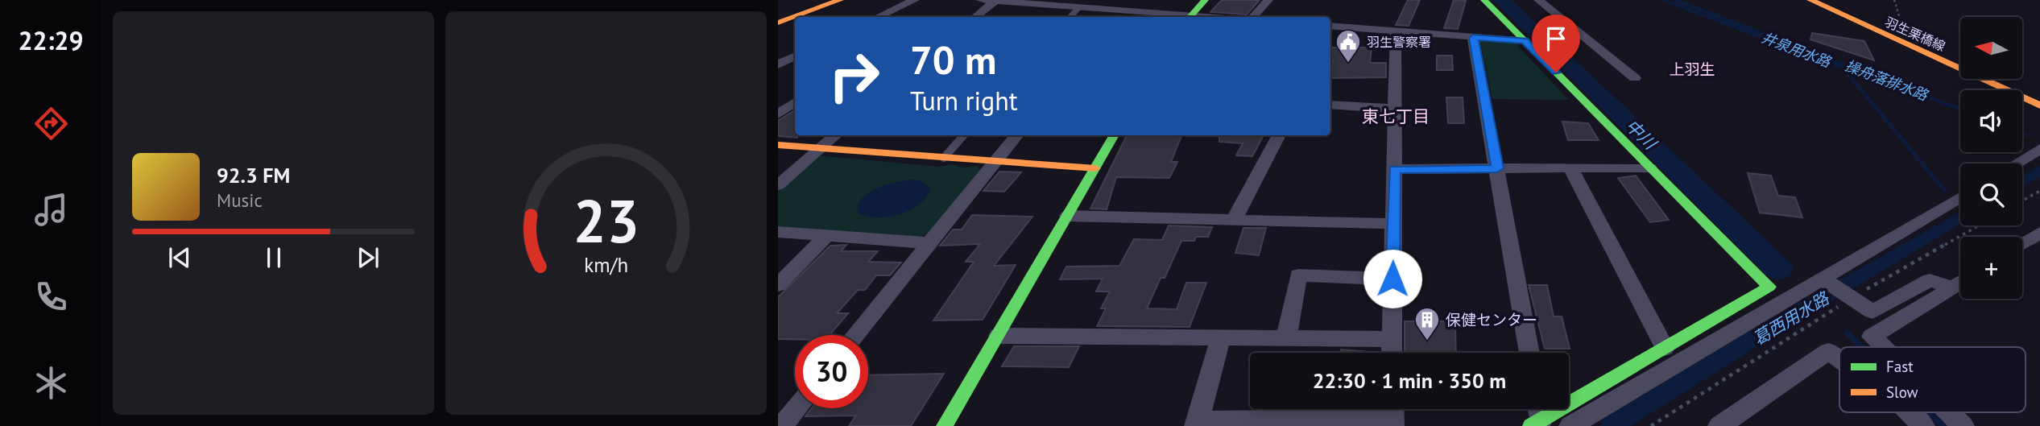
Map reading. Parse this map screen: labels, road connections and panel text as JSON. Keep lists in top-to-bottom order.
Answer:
{
  "streets": {
    "street": ["羽生栗橋線"]
  },
  "districts": ["上羽生", "東七丁目"],
  "water": [
    "井泉用水路",
    "操舟落排水路",
    "中川",
    "葛西用水路"
  ],
  "places": {
    "public building": ["羽生警察署"],
    "building": ["保健センター"]
  },
  "legend": ["Fast", "Slow"],
  "north": "left",
  "page": {
    "tabs": "22:29",
    "map_buttons": "+",
    "turn": ["70 m", "Turn right"],
    "song": ["92.3 FM", "Music"],
    "limit": "30",
    "trip": "22:30 · 1 min · 350 m",
    "gauge": ["23", "km/h"]
  }
}
